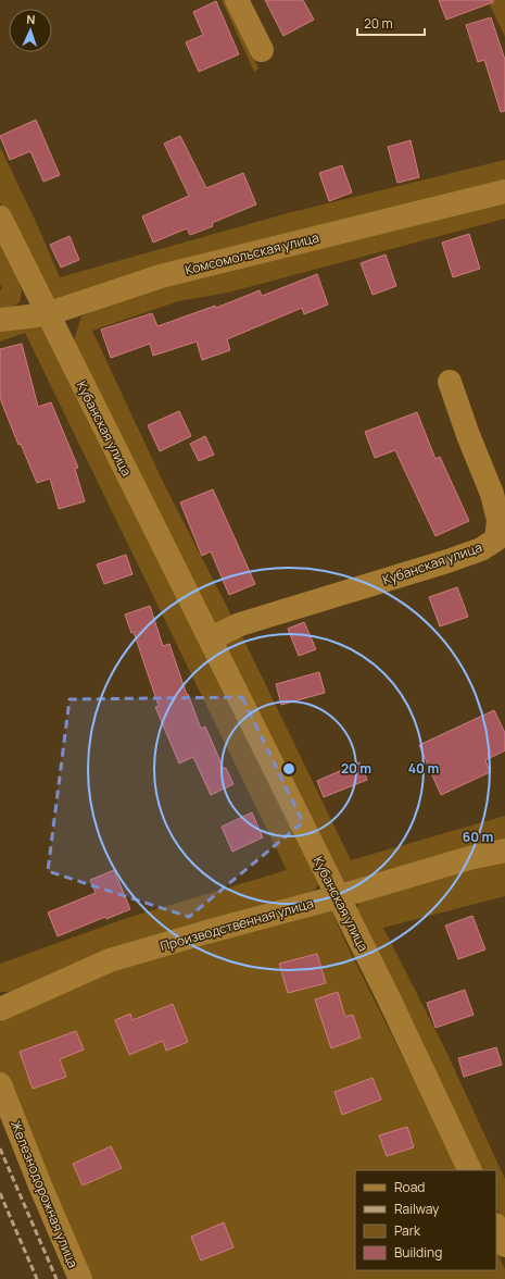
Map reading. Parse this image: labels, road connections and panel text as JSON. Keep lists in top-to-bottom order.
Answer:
{
  "streets": {
    "street": [
      "Комсомольская улица",
      "Кубанская улица",
      "Производственная улица",
      "Железнодорожная улица"
    ]
  },
  "crossings": [
    ["Комсомольская улица", "Кубанская улица"],
    ["Кубанская улица", "Производственная улица"]
  ],
  "legend": [
    "Road",
    "Railway",
    "Park",
    "Building"
  ],
  "scale_bar": "20 m",
  "north": "top",
  "rings": ["20 m", "40 m", "60 m"]
}
